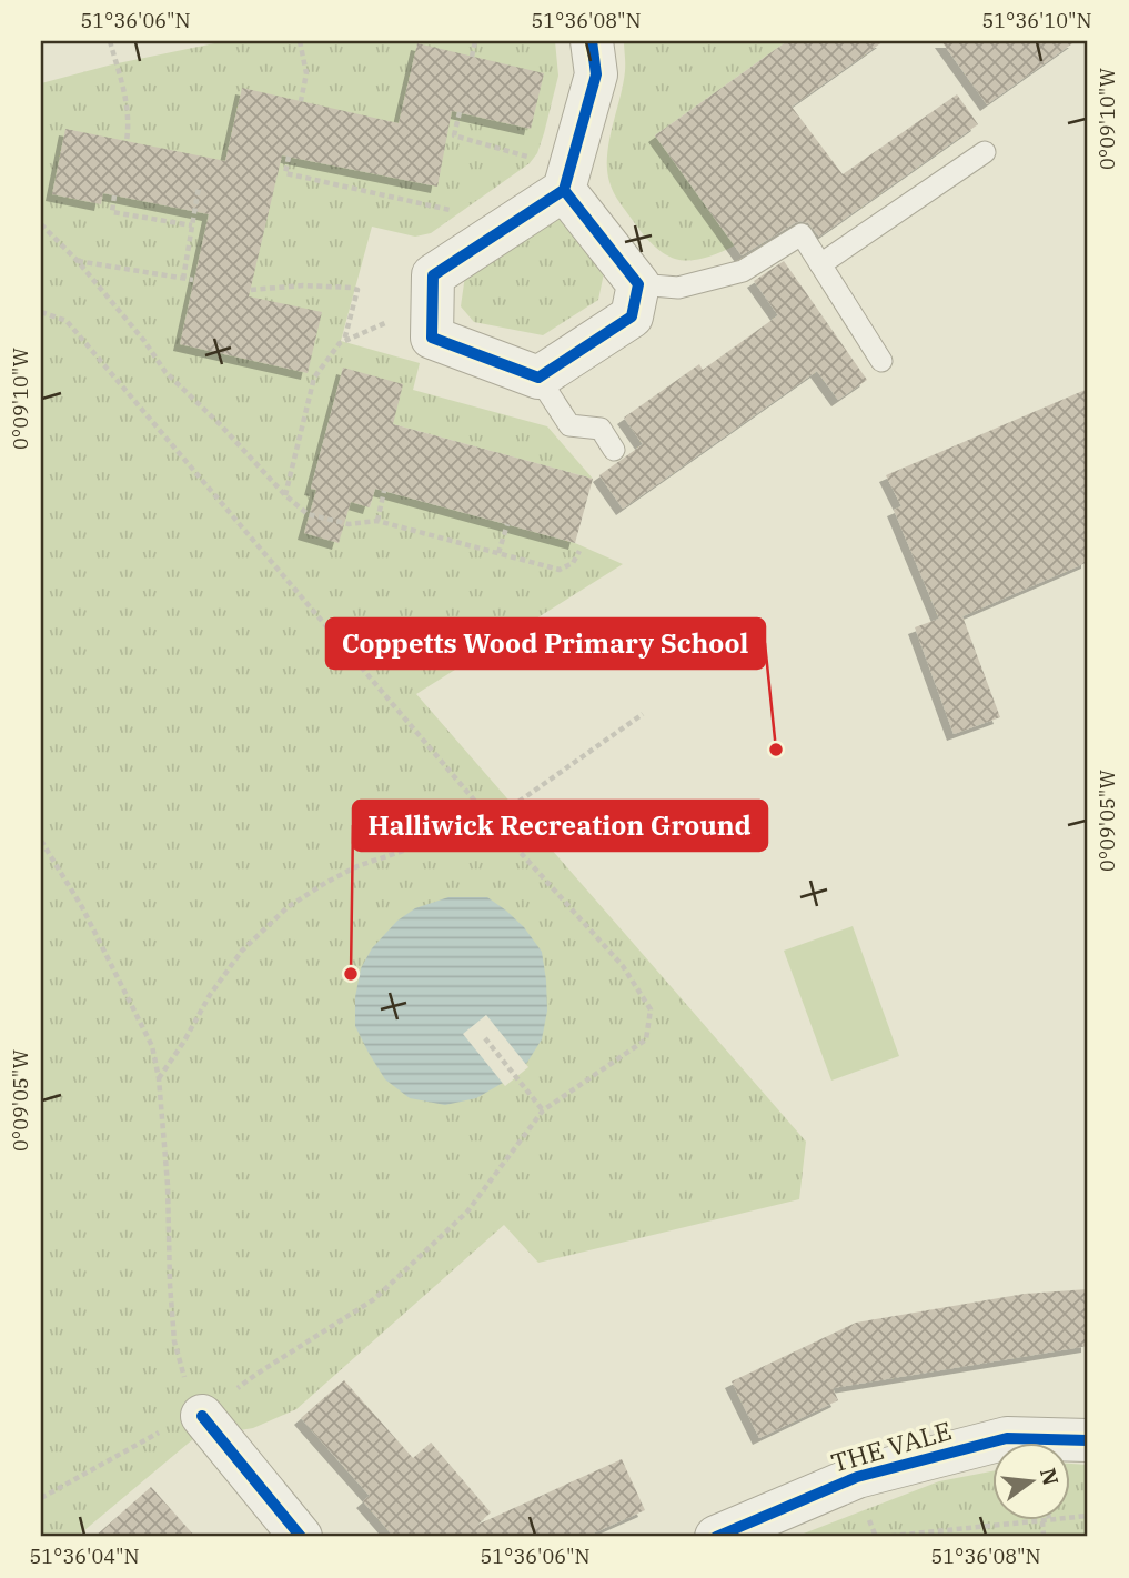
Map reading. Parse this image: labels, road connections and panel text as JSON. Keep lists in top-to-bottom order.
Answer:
{
  "streets": {
    "street": ["THE VALE"]
  },
  "places": ["Coppetts Wood Primary School", "Halliwick Recreation Ground"],
  "north": "right",
  "coordinates": [
    "51°36'06\"N",
    "51°36'08\"N",
    "51°36'10\"N",
    "0°09'10\"W",
    "0°09'05\"W",
    "51°36'04\"N"
  ]
}
